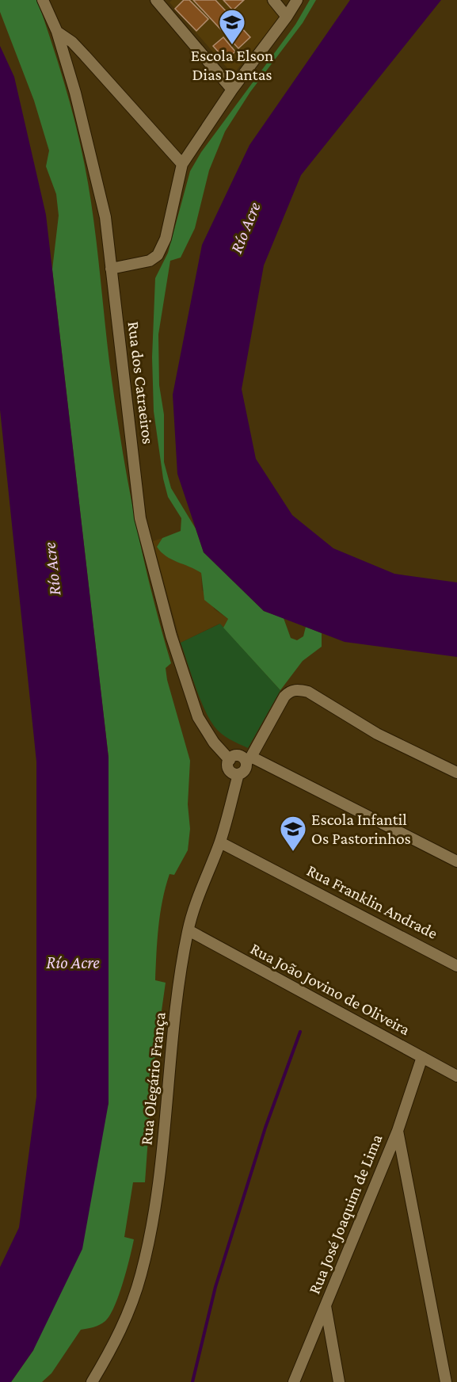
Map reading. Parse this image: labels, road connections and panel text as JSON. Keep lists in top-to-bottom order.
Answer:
{
  "streets": {
    "street": [
      "Rua dos Catraeiros",
      "Rua Franklin Andrade",
      "Rua João Jovino de Oliveira",
      "Rua Olegário França",
      "Rua José Joaquim de Lima"
    ]
  },
  "crossings": [
    ["Rua dos Catraeiros", "Rua Olegário França"],
    ["Rua Franklin Andrade", "Rua Olegário França"],
    ["Rua João Jovino de Oliveira", "Rua Olegário França"],
    ["Rua João Jovino de Oliveira", "Rua José Joaquim de Lima"]
  ],
  "water": ["Río Acre"],
  "places": {
    "school or university": ["Escola Elson Dias Dantas", "Escola Infantil Os Pastorinhos"]
  }
}
